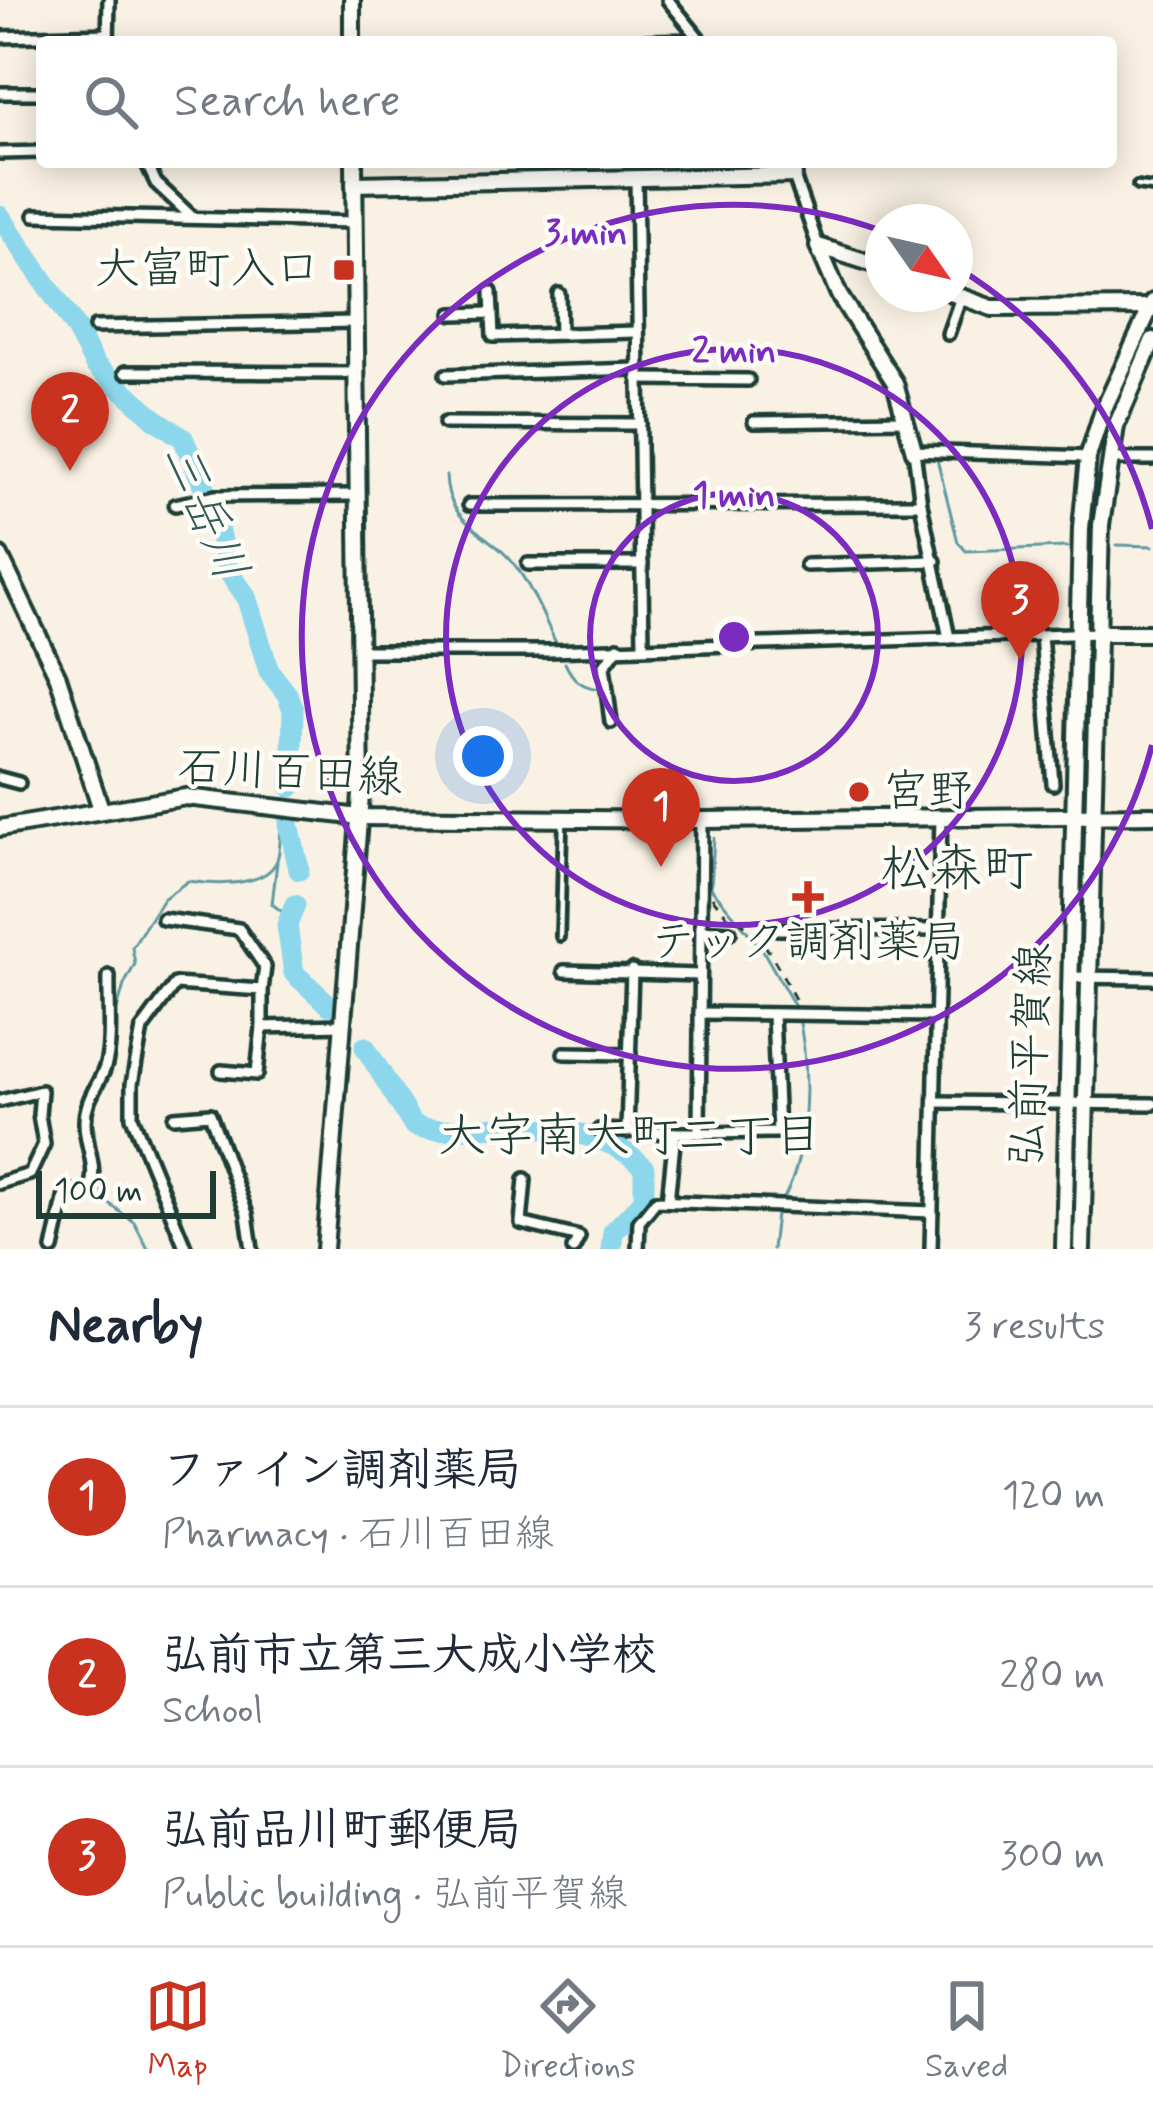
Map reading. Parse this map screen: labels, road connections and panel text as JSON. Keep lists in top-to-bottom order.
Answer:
{
  "streets": {
    "main road": ["石川百田線", "弘前平賀線"]
  },
  "crossings": [
    ["石川百田線", "弘前平賀線"]
  ],
  "districts": ["松森町", "大字南大町二丁目"],
  "water": ["三岳川"],
  "places": {
    "transit": ["大富町入口"],
    "other": ["宮野"],
    "health": ["テック調剤薬局"]
  },
  "scale_bar": "100 m",
  "north": "bottom right",
  "page": {
    "search": "Search here",
    "pins": ["2", "3", "1"],
    "scale": "100 m",
    "heading": ["Nearby", "3 results"],
    "list": [
      {
        "mark": "1",
        "name": "ファイン調剤薬局",
        "note": "Pharmacy · 石川百田線",
        "value": "120 m"
      },
      {
        "mark": "2",
        "name": "弘前市立第三大成小学校",
        "note": "School",
        "value": "280 m"
      },
      {
        "mark": "3",
        "name": "弘前品川町郵便局",
        "note": "Public building · 弘前平賀線",
        "value": "300 m"
      }
    ],
    "nav": ["Map", "Directions", "Saved"]
  },
  "rings": ["3 min", "2 min", "1 min"]
}
